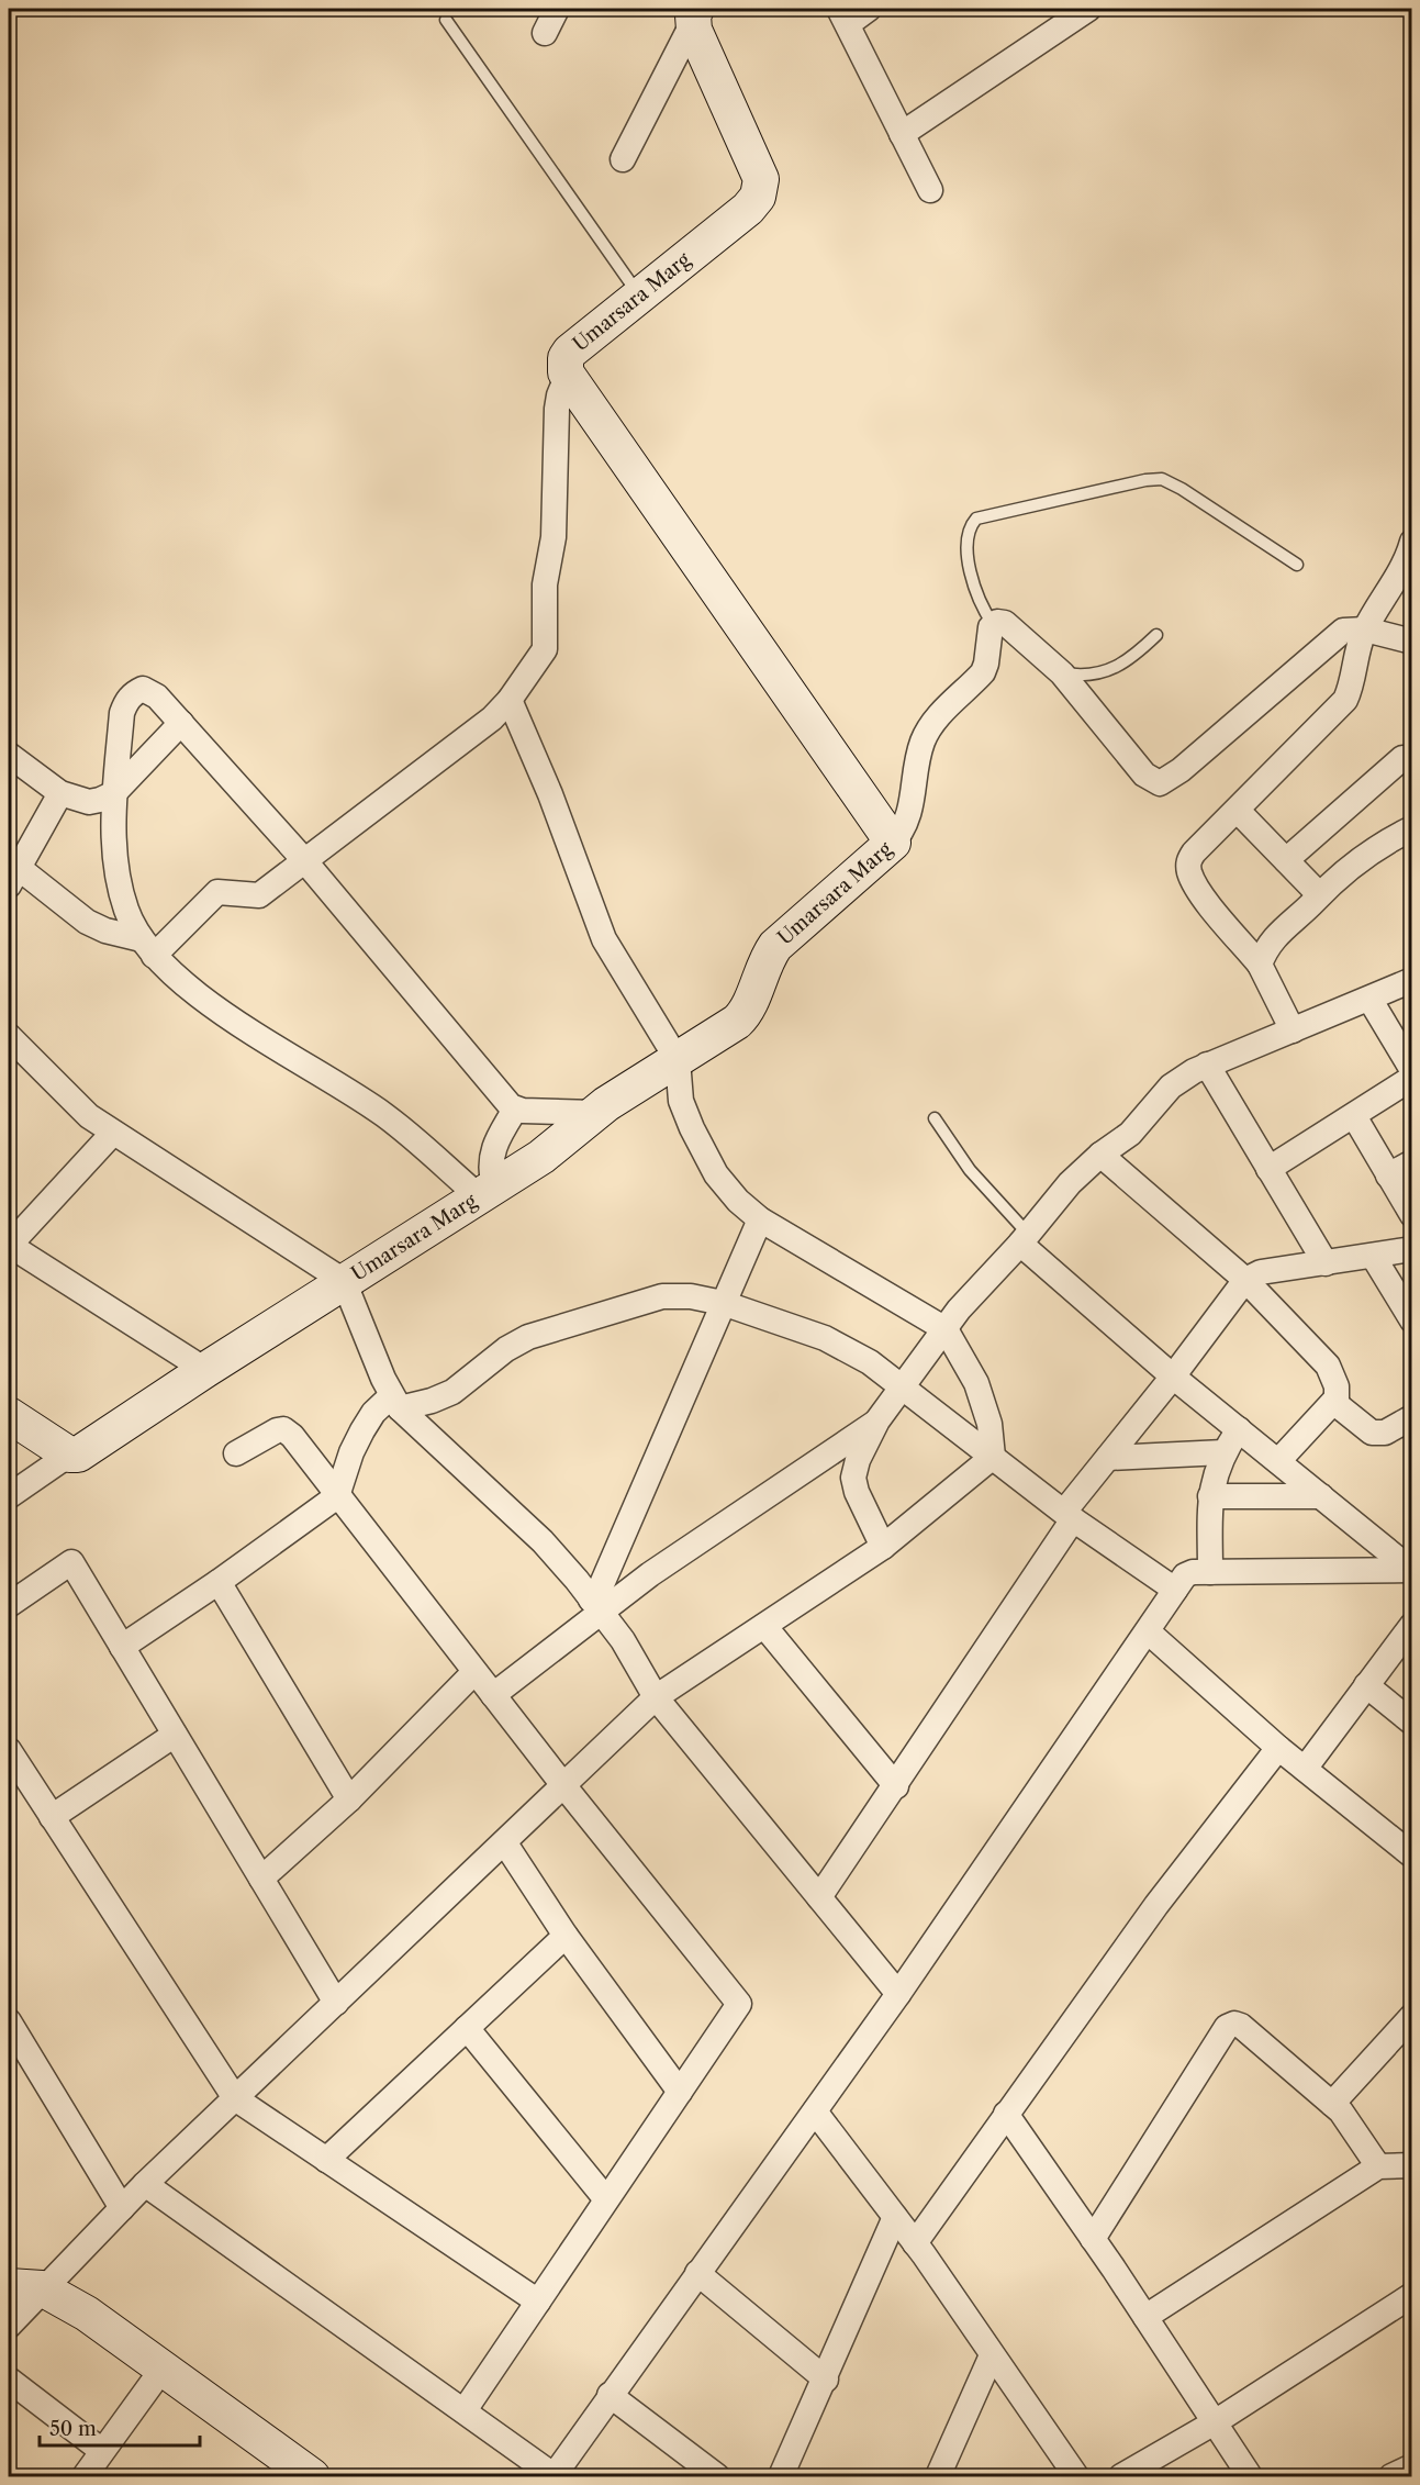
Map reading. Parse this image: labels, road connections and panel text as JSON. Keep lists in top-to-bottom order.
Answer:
{
  "streets": {
    "street": ["Umarsara Marg"]
  },
  "scale_bar": "50 m"
}
